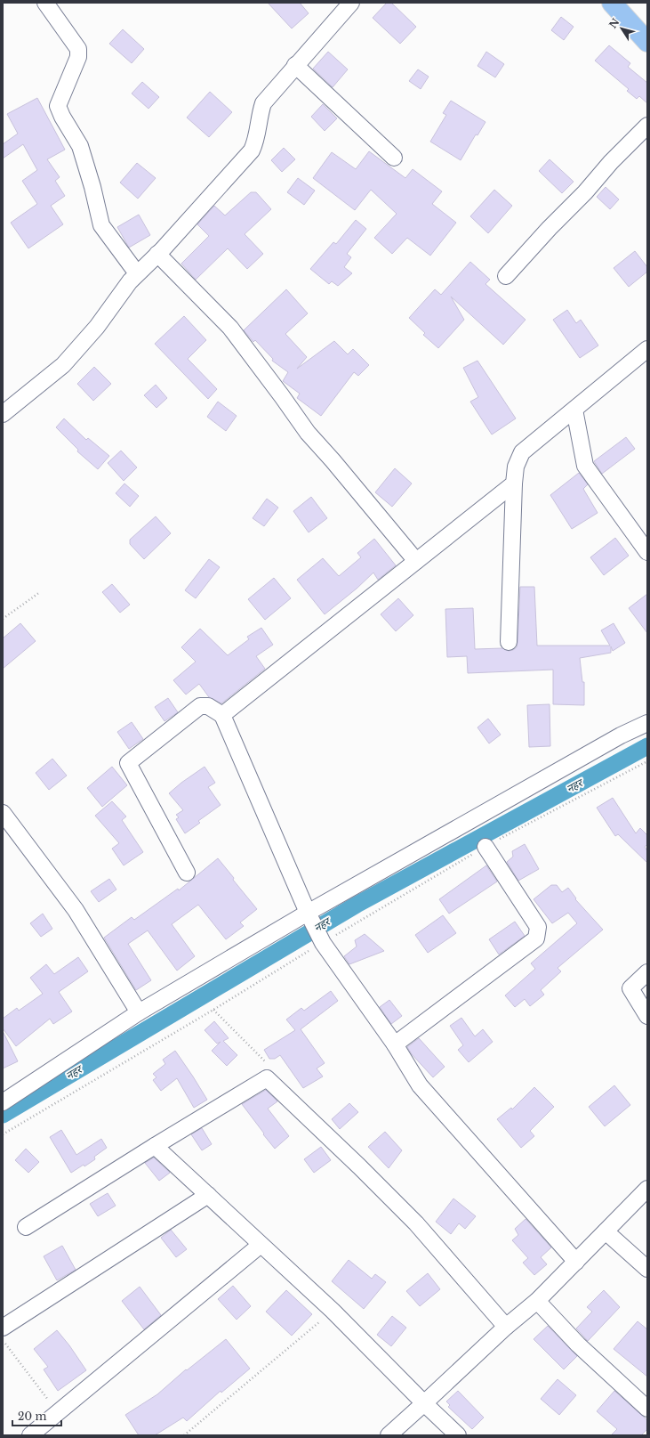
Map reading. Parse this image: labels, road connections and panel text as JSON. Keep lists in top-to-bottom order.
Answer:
{
  "water": ["नहर"],
  "scale_bar": "20 m",
  "north": "top left"
}
